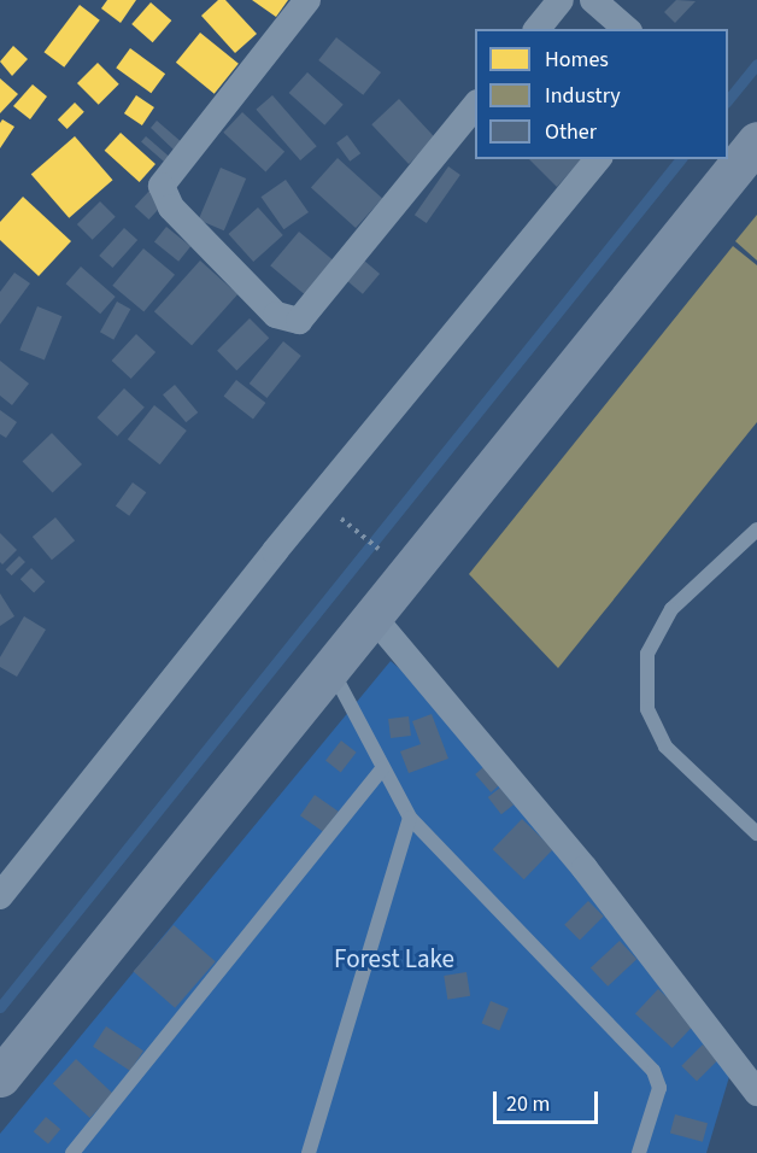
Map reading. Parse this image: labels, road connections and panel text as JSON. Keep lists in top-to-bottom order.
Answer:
{
  "parks": ["Forest Lake"],
  "legend": ["Homes", "Industry", "Other"],
  "scale_bar": "20 m"
}
